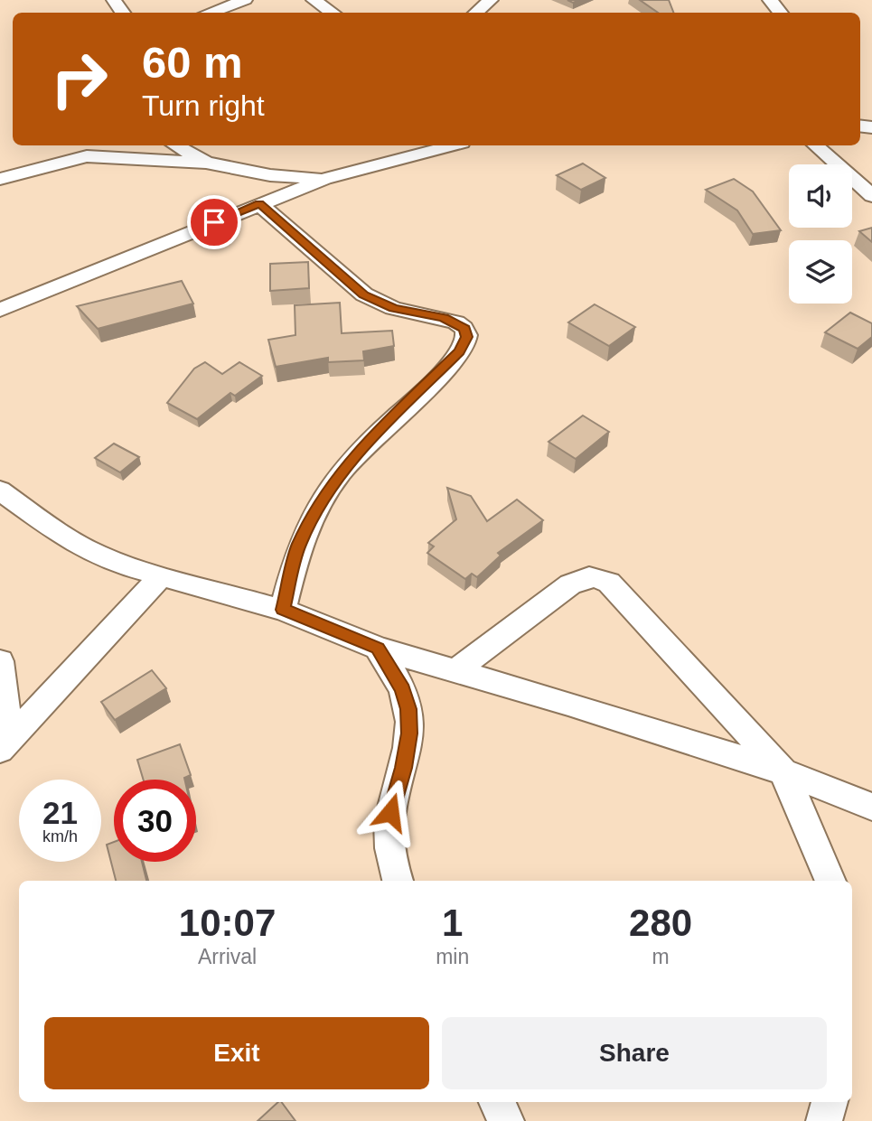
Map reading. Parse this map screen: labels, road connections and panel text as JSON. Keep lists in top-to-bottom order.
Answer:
{
  "page": {
    "turn": ["60 m", "Turn right"],
    "speed": "21 km/h",
    "limit": "30",
    "eta": [
      "10:07",
      "Arrival",
      "1",
      "min",
      "280",
      "m"
    ],
    "buttons": ["Exit", "Share"]
  }
}
